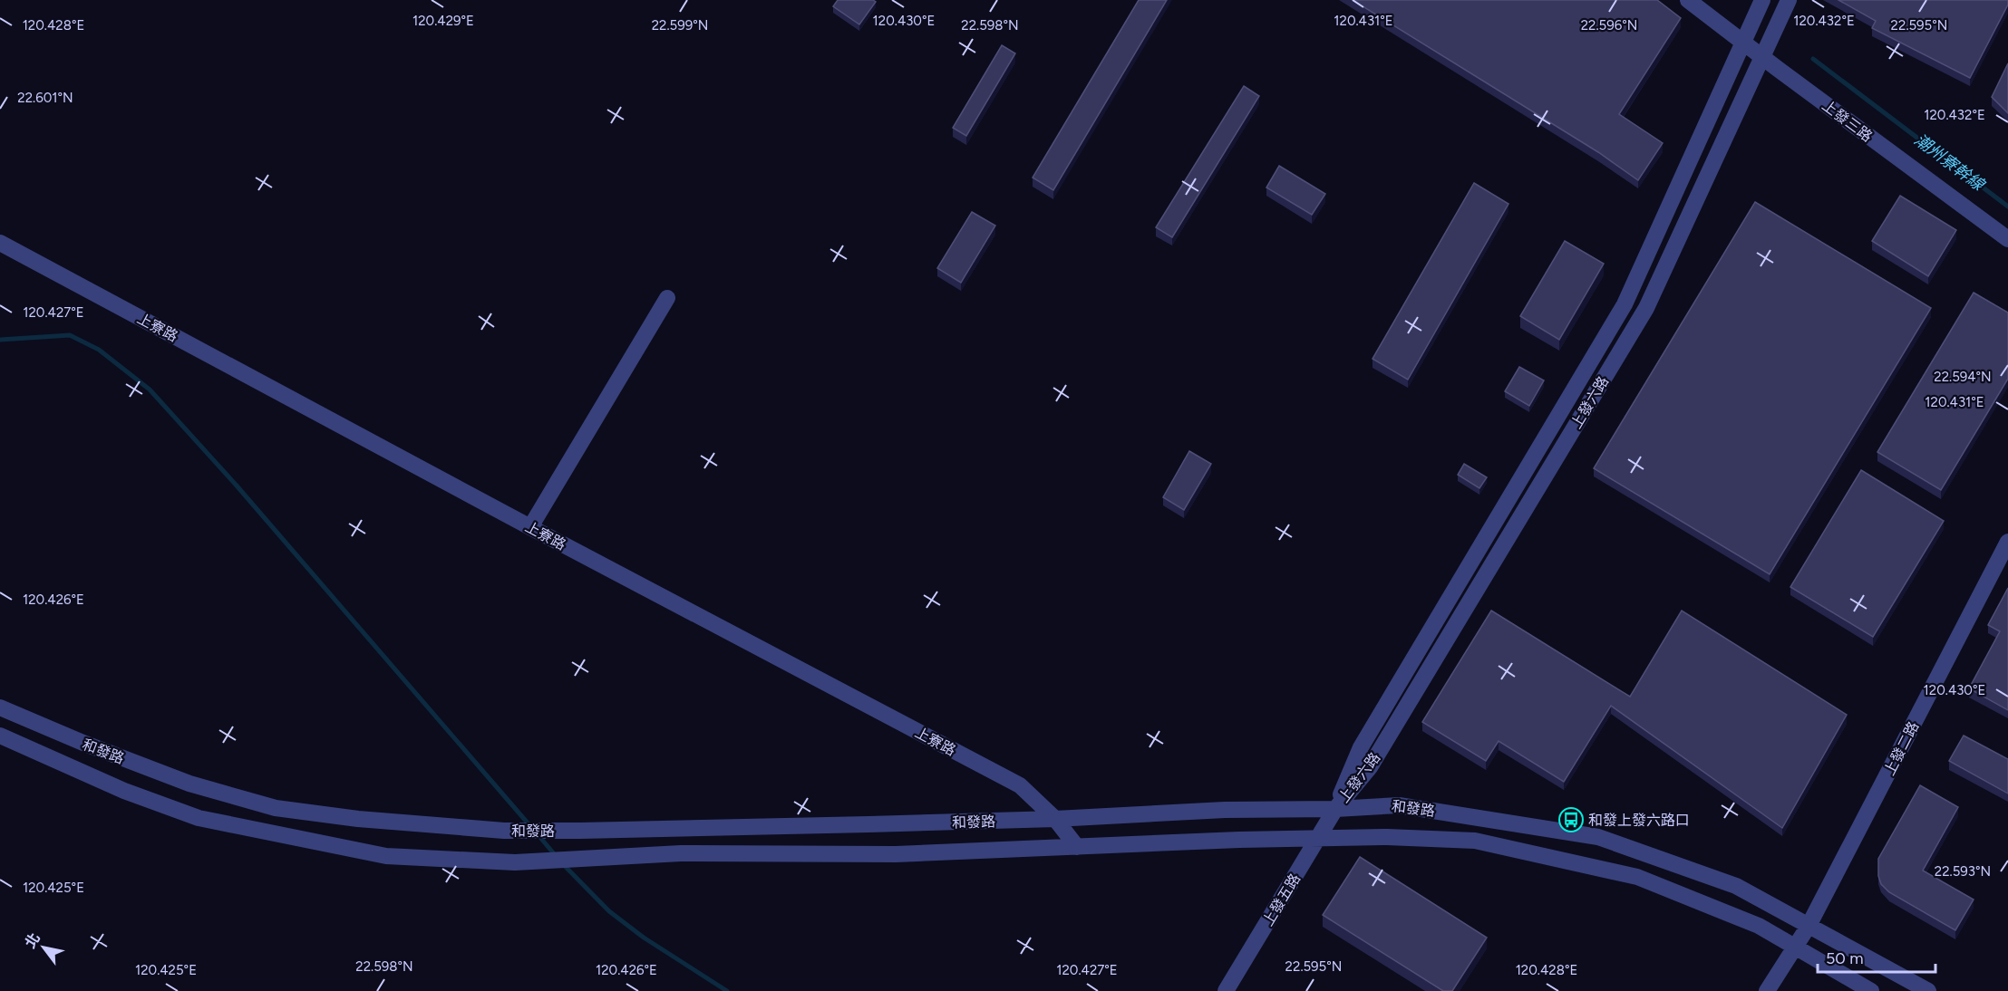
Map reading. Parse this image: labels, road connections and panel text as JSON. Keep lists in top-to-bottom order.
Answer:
{
  "streets": {
    "street": [
      "上發三路",
      "上寮路",
      "上發六路",
      "上發二路",
      "和發路",
      "上發五路"
    ]
  },
  "crossings": [
    ["上發三路", "上發六路"],
    ["上寮路", "和發路"],
    ["上發六路", "和發路"],
    ["上發六路", "上發五路"],
    ["上發二路", "和發路"],
    ["和發路", "上發五路"]
  ],
  "water": ["潮州寮幹線"],
  "places": {
    "bus stop": ["和發上發六路口"]
  },
  "scale_bar": "50 m",
  "north": "top left",
  "coordinates": [
    "120.429°E",
    "120.432°E",
    "120.430°E",
    "120.431°E",
    "120.428°E",
    "22.599°N",
    "22.598°N",
    "22.596°N",
    "22.595°N",
    "22.601°N",
    "120.427°E",
    "22.594°N",
    "120.426°E",
    "22.593°N",
    "120.425°E"
  ]
}
